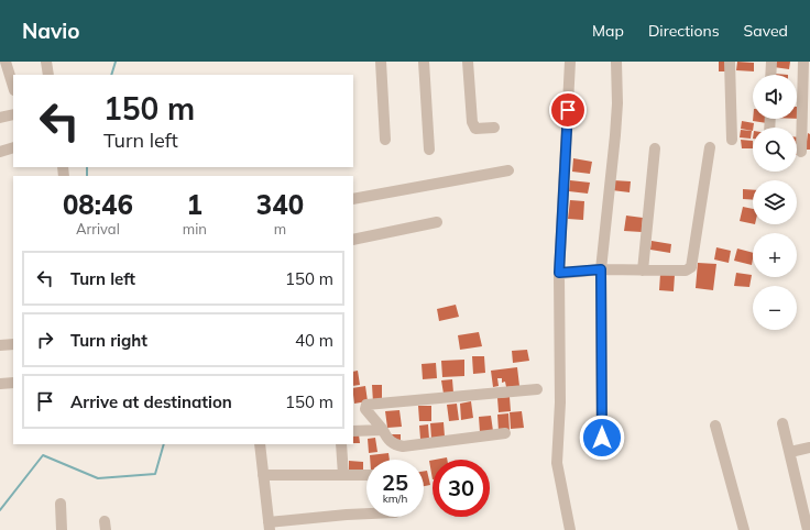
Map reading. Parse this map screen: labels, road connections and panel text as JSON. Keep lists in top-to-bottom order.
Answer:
{
  "page": {
    "header": "Navio",
    "nav": ["Map", "Directions", "Saved"],
    "map_buttons": ["+", "−"],
    "turn": ["150 m", "Turn left"],
    "eta": [
      "08:46",
      "Arrival",
      "1",
      "min",
      "340",
      "m"
    ],
    "list": [
      {
        "name": "Turn left",
        "value": "150 m"
      },
      {
        "name": "Turn right",
        "value": "40 m"
      },
      {
        "name": "Arrive at destination",
        "value": "150 m"
      }
    ],
    "speed": "25 km/h",
    "limit": "30"
  }
}
